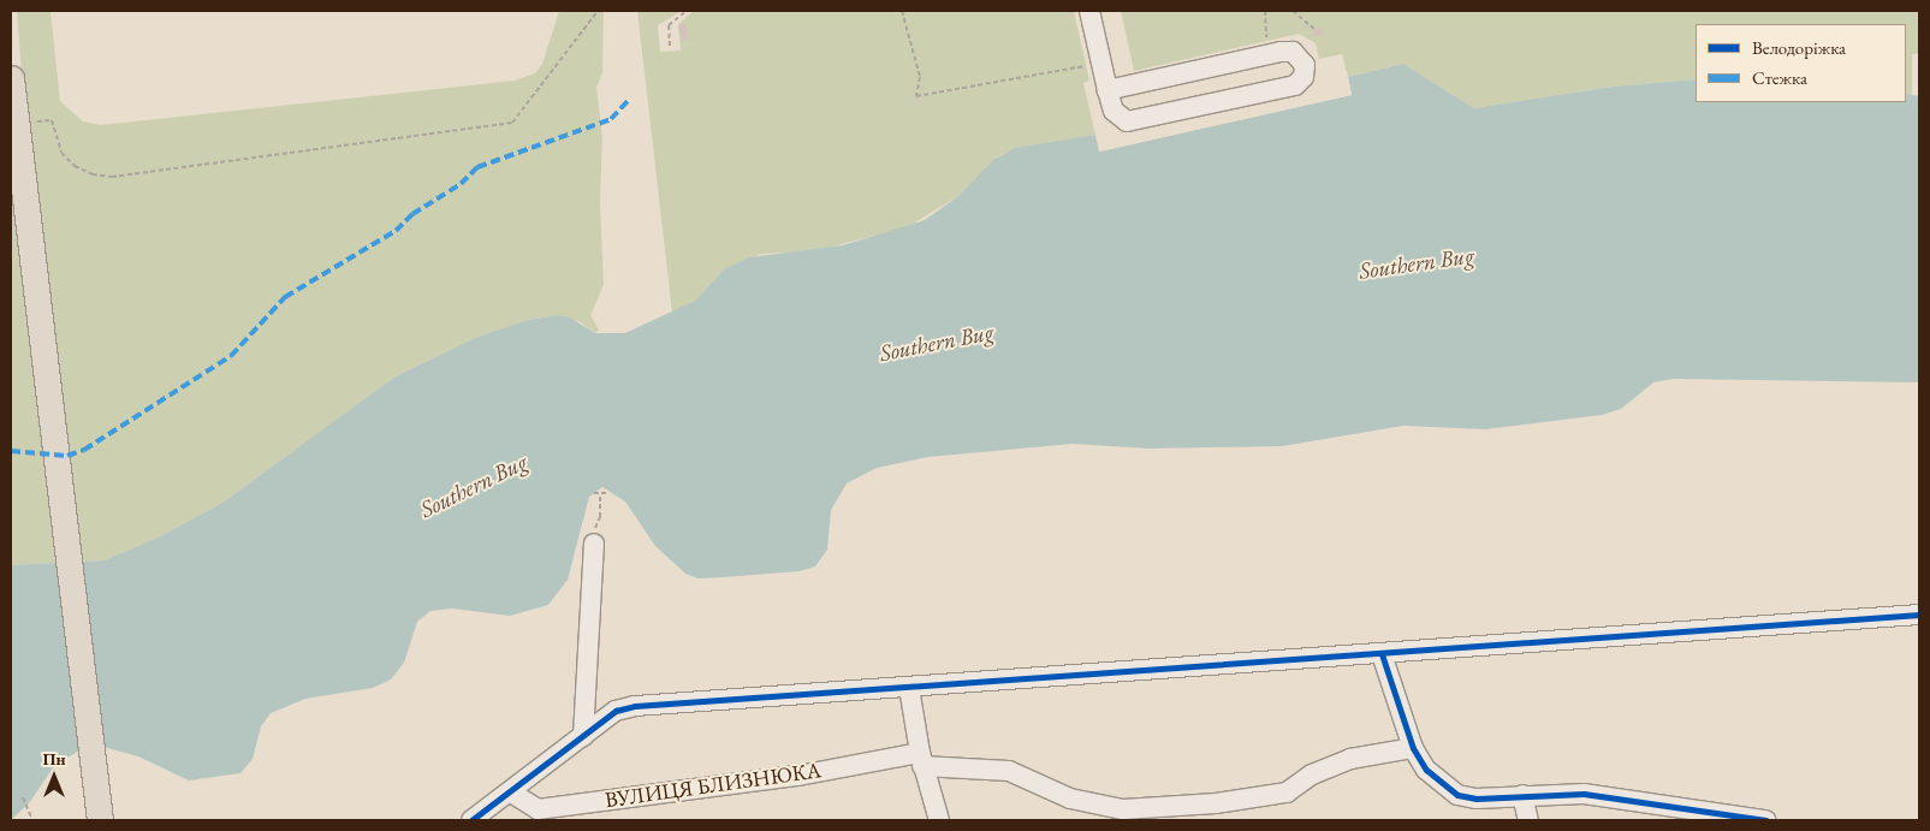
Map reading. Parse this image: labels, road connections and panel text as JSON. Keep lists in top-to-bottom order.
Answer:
{
  "streets": {
    "street": ["ВУЛИЦЯ БЛИЗНЮКА"]
  },
  "water": ["Southern Bug"],
  "legend": ["Велодоріжка", "Стежка"],
  "north": "top"
}
